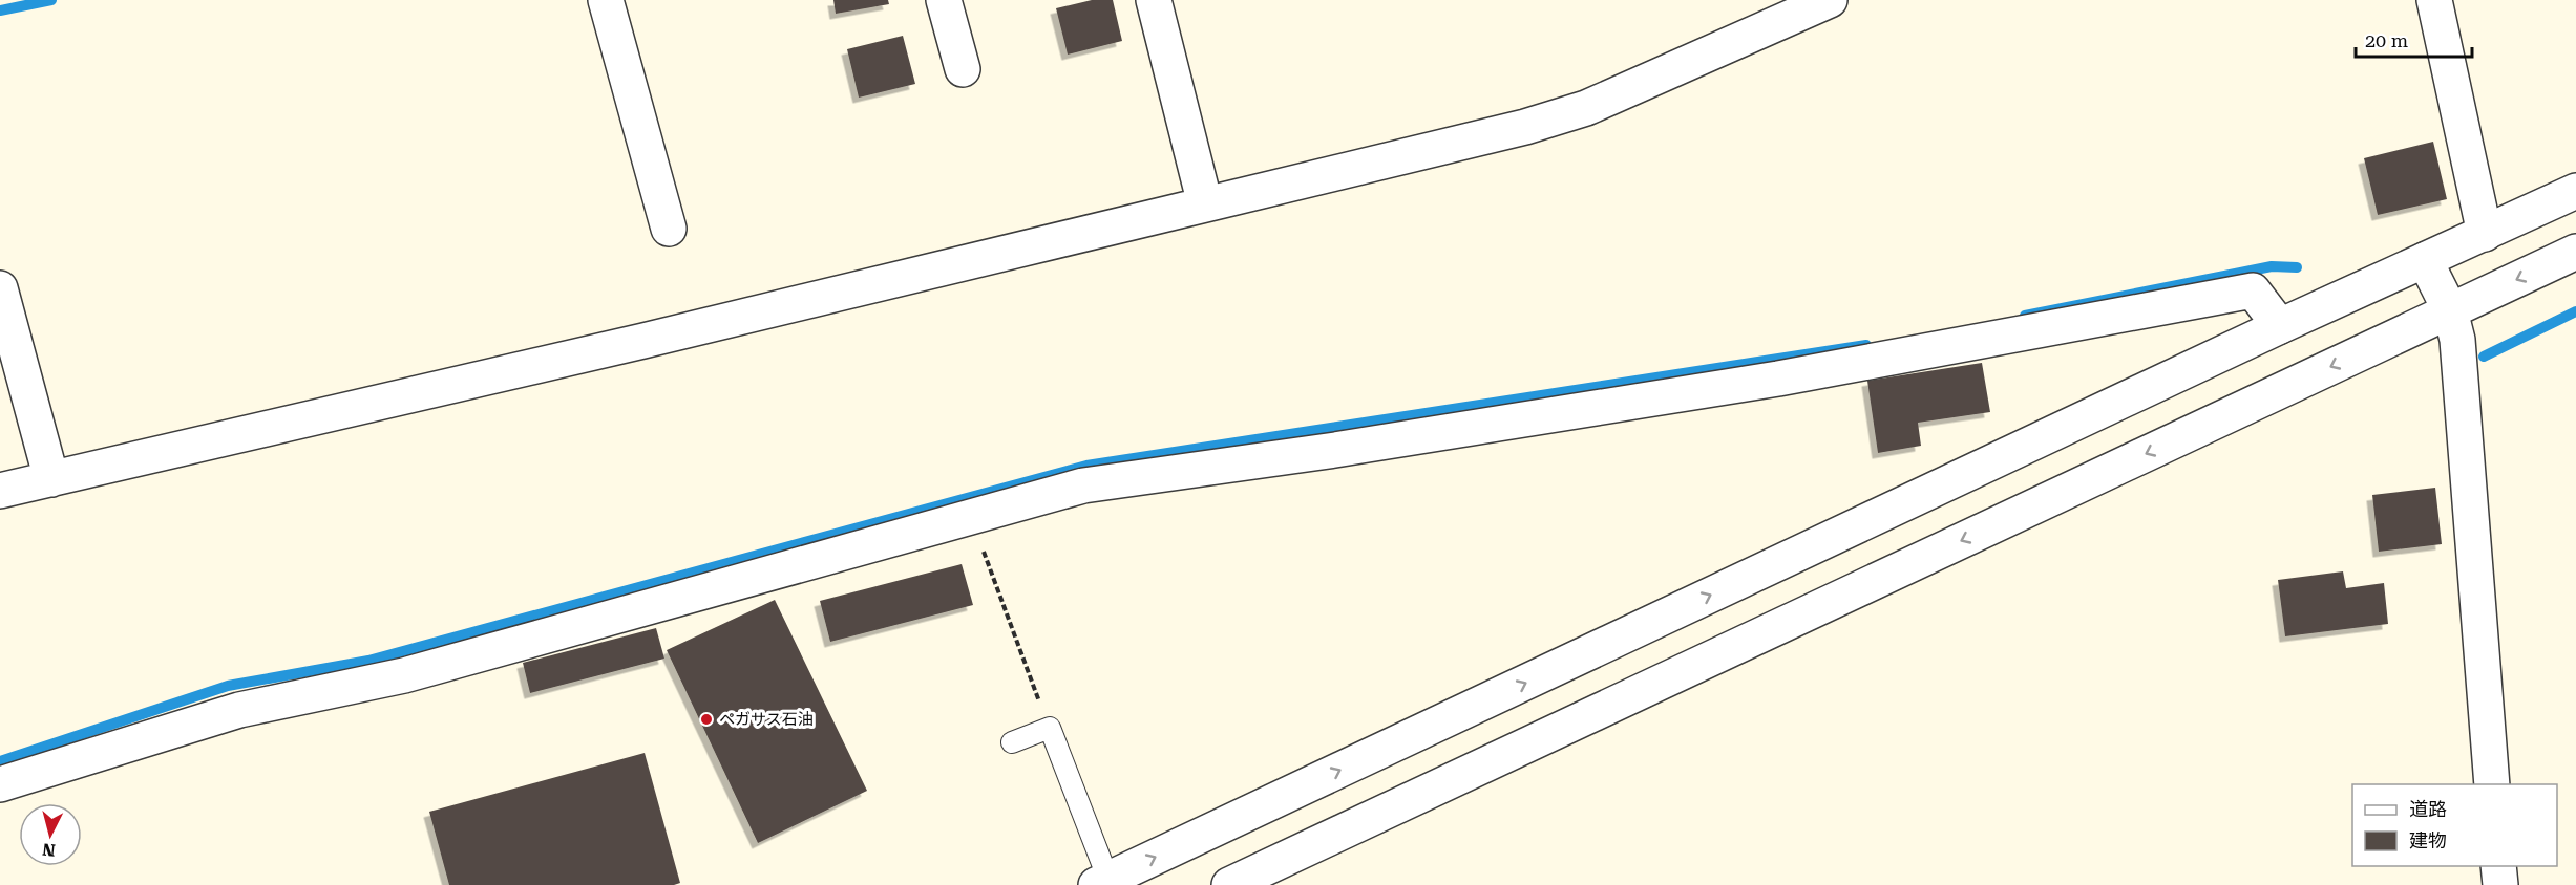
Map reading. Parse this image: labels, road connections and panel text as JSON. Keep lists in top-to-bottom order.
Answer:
{
  "places": ["ペガサス石油"],
  "legend": ["道路", "建物"],
  "scale_bar": "20 m",
  "north": "bottom"
}
